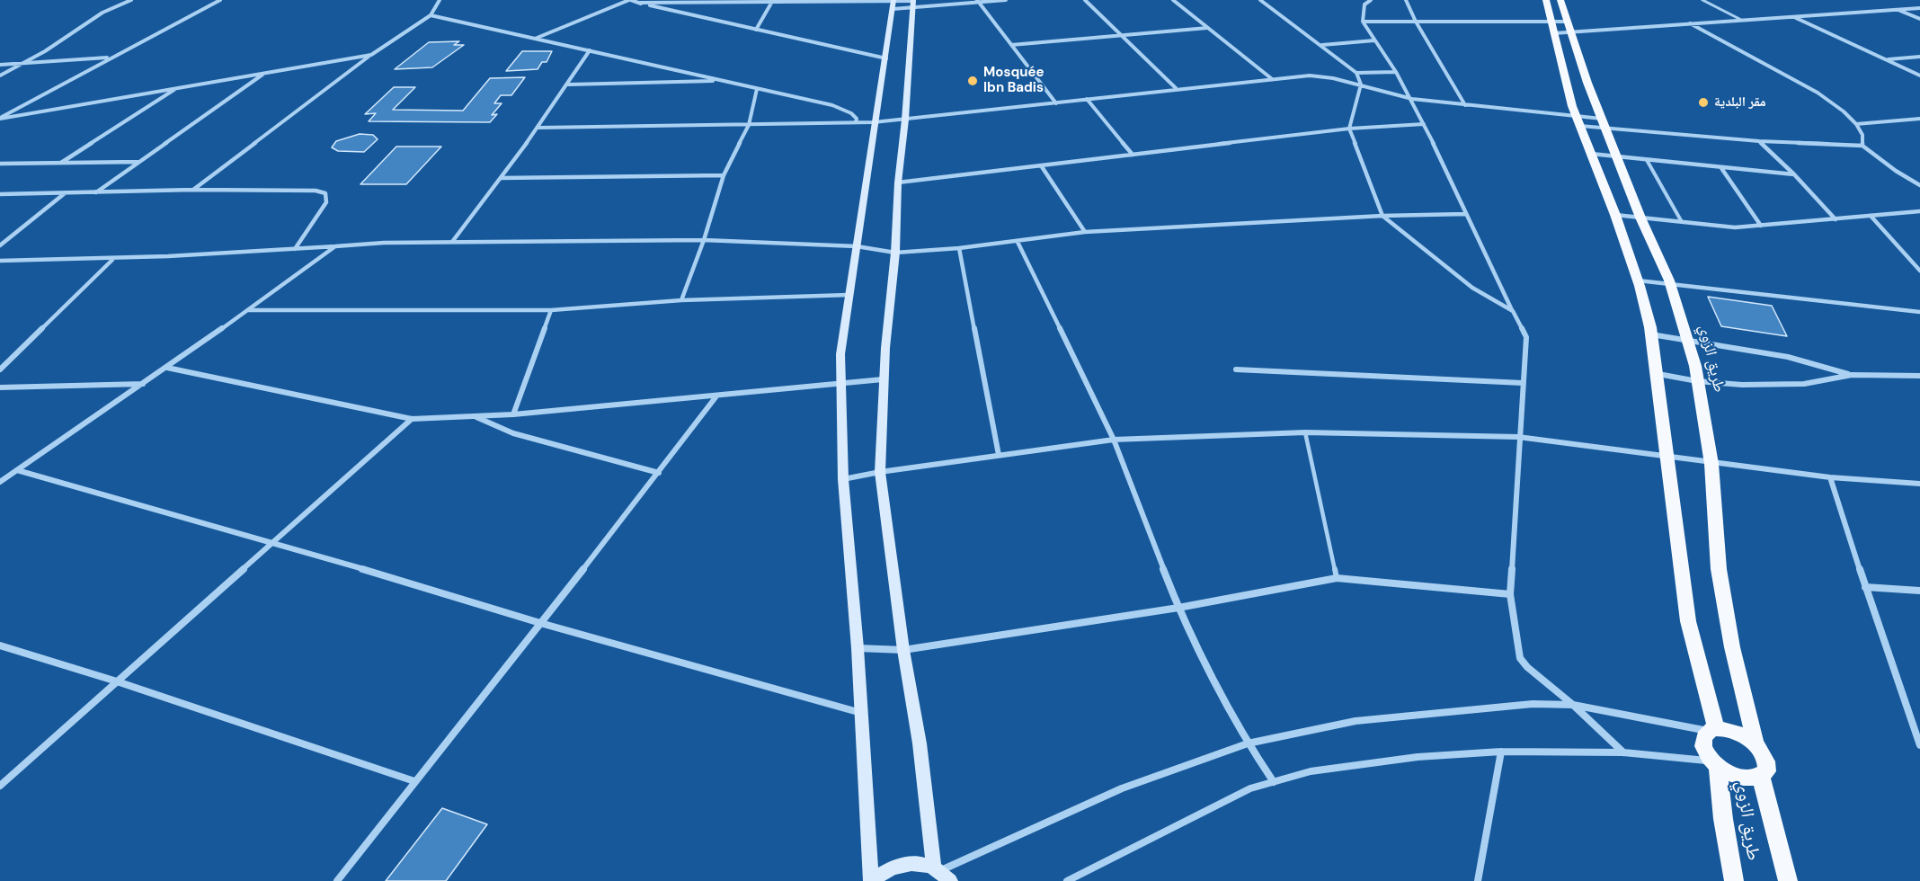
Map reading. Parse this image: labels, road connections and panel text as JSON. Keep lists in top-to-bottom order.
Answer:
{
  "streets": {
    "main road": ["طريق الزوي"]
  },
  "places": ["Mosquée Ibn Badis", "مقر البلدية"]
}
